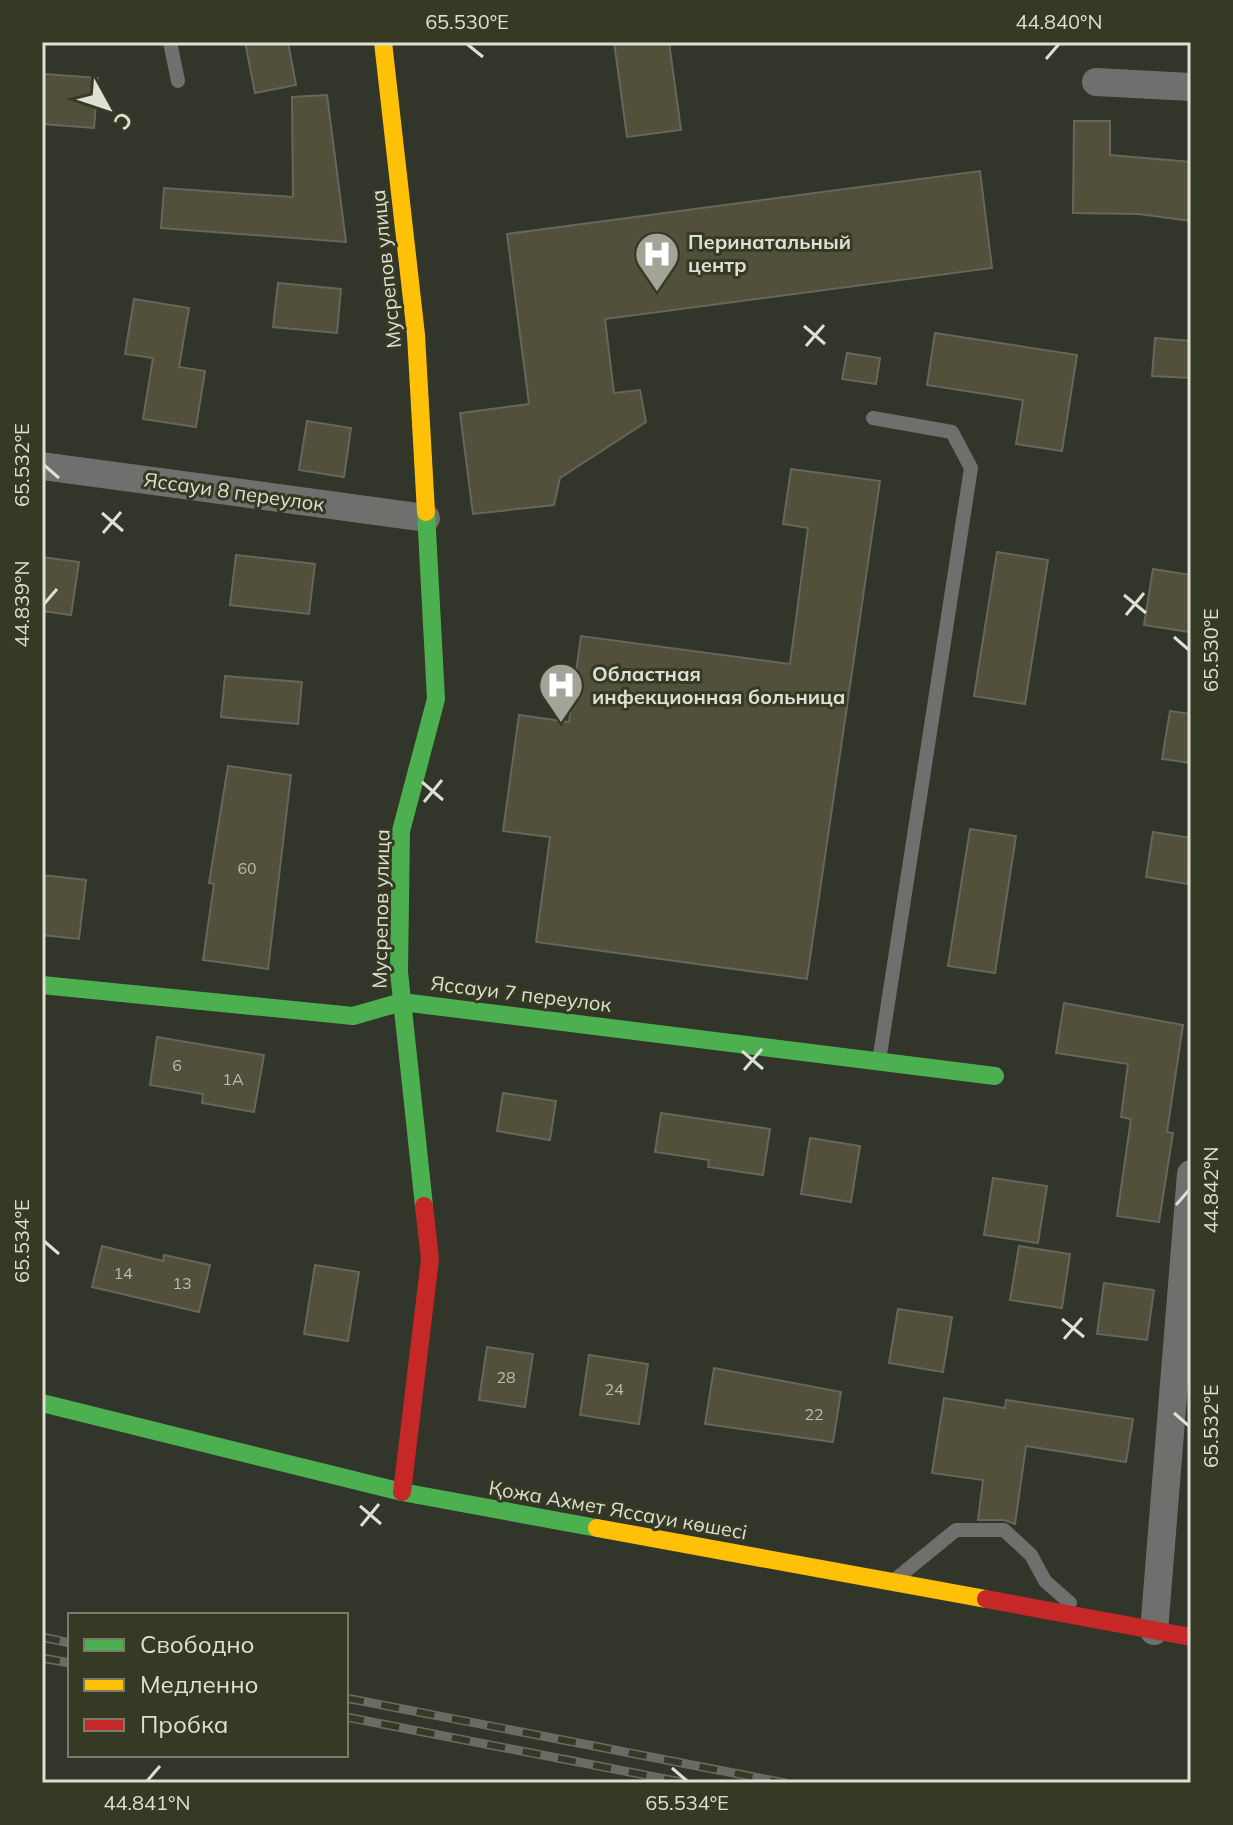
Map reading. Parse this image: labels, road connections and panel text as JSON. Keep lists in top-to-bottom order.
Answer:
{
  "streets": {
    "street": [
      "Мусрепов улица",
      "Яссауи 8 переулок",
      "Яссауи 7 переулок",
      "Қожа Ахмет Яссауи көшесі"
    ]
  },
  "crossings": [
    ["Мусрепов улица", "Яссауи 8 переулок"],
    ["Мусрепов улица", "Яссауи 7 переулок"],
    ["Мусрепов улица", "Қожа Ахмет Яссауи көшесі"]
  ],
  "places": {
    "hospital": ["Перинатальный центр", "Областная инфекционная больница"]
  },
  "house_numbers": [
    "60",
    "6",
    "1А",
    "14",
    "13",
    "28",
    "24",
    "22"
  ],
  "legend": ["Свободно", "Медленно", "Пробка"],
  "north": "bottom right",
  "coordinates": [
    "65.530°E",
    "44.840°N",
    "65.532°E",
    "44.839°N",
    "44.842°N",
    "65.534°E",
    "44.841°N"
  ]
}
